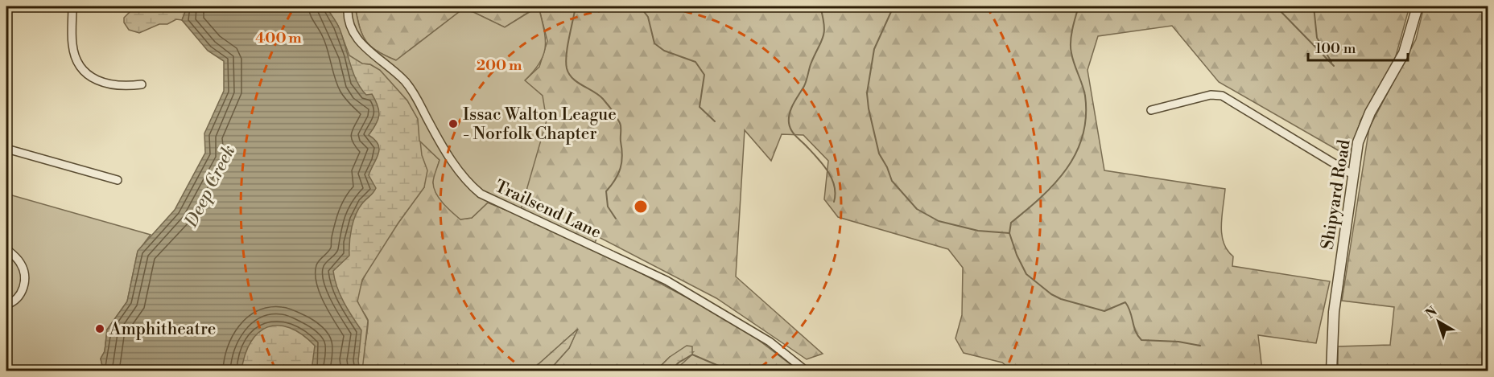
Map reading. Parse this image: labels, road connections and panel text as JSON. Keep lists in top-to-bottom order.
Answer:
{
  "streets": {
    "street": ["Shipyard Road", "Trailsend Lane"]
  },
  "water": ["Deep Creek"],
  "places": ["Issac Walton League - Norfolk Chapter", "Amphitheatre"],
  "scale_bar": "100 m",
  "north": "top left",
  "rings": ["400 m", "200 m"]
}
